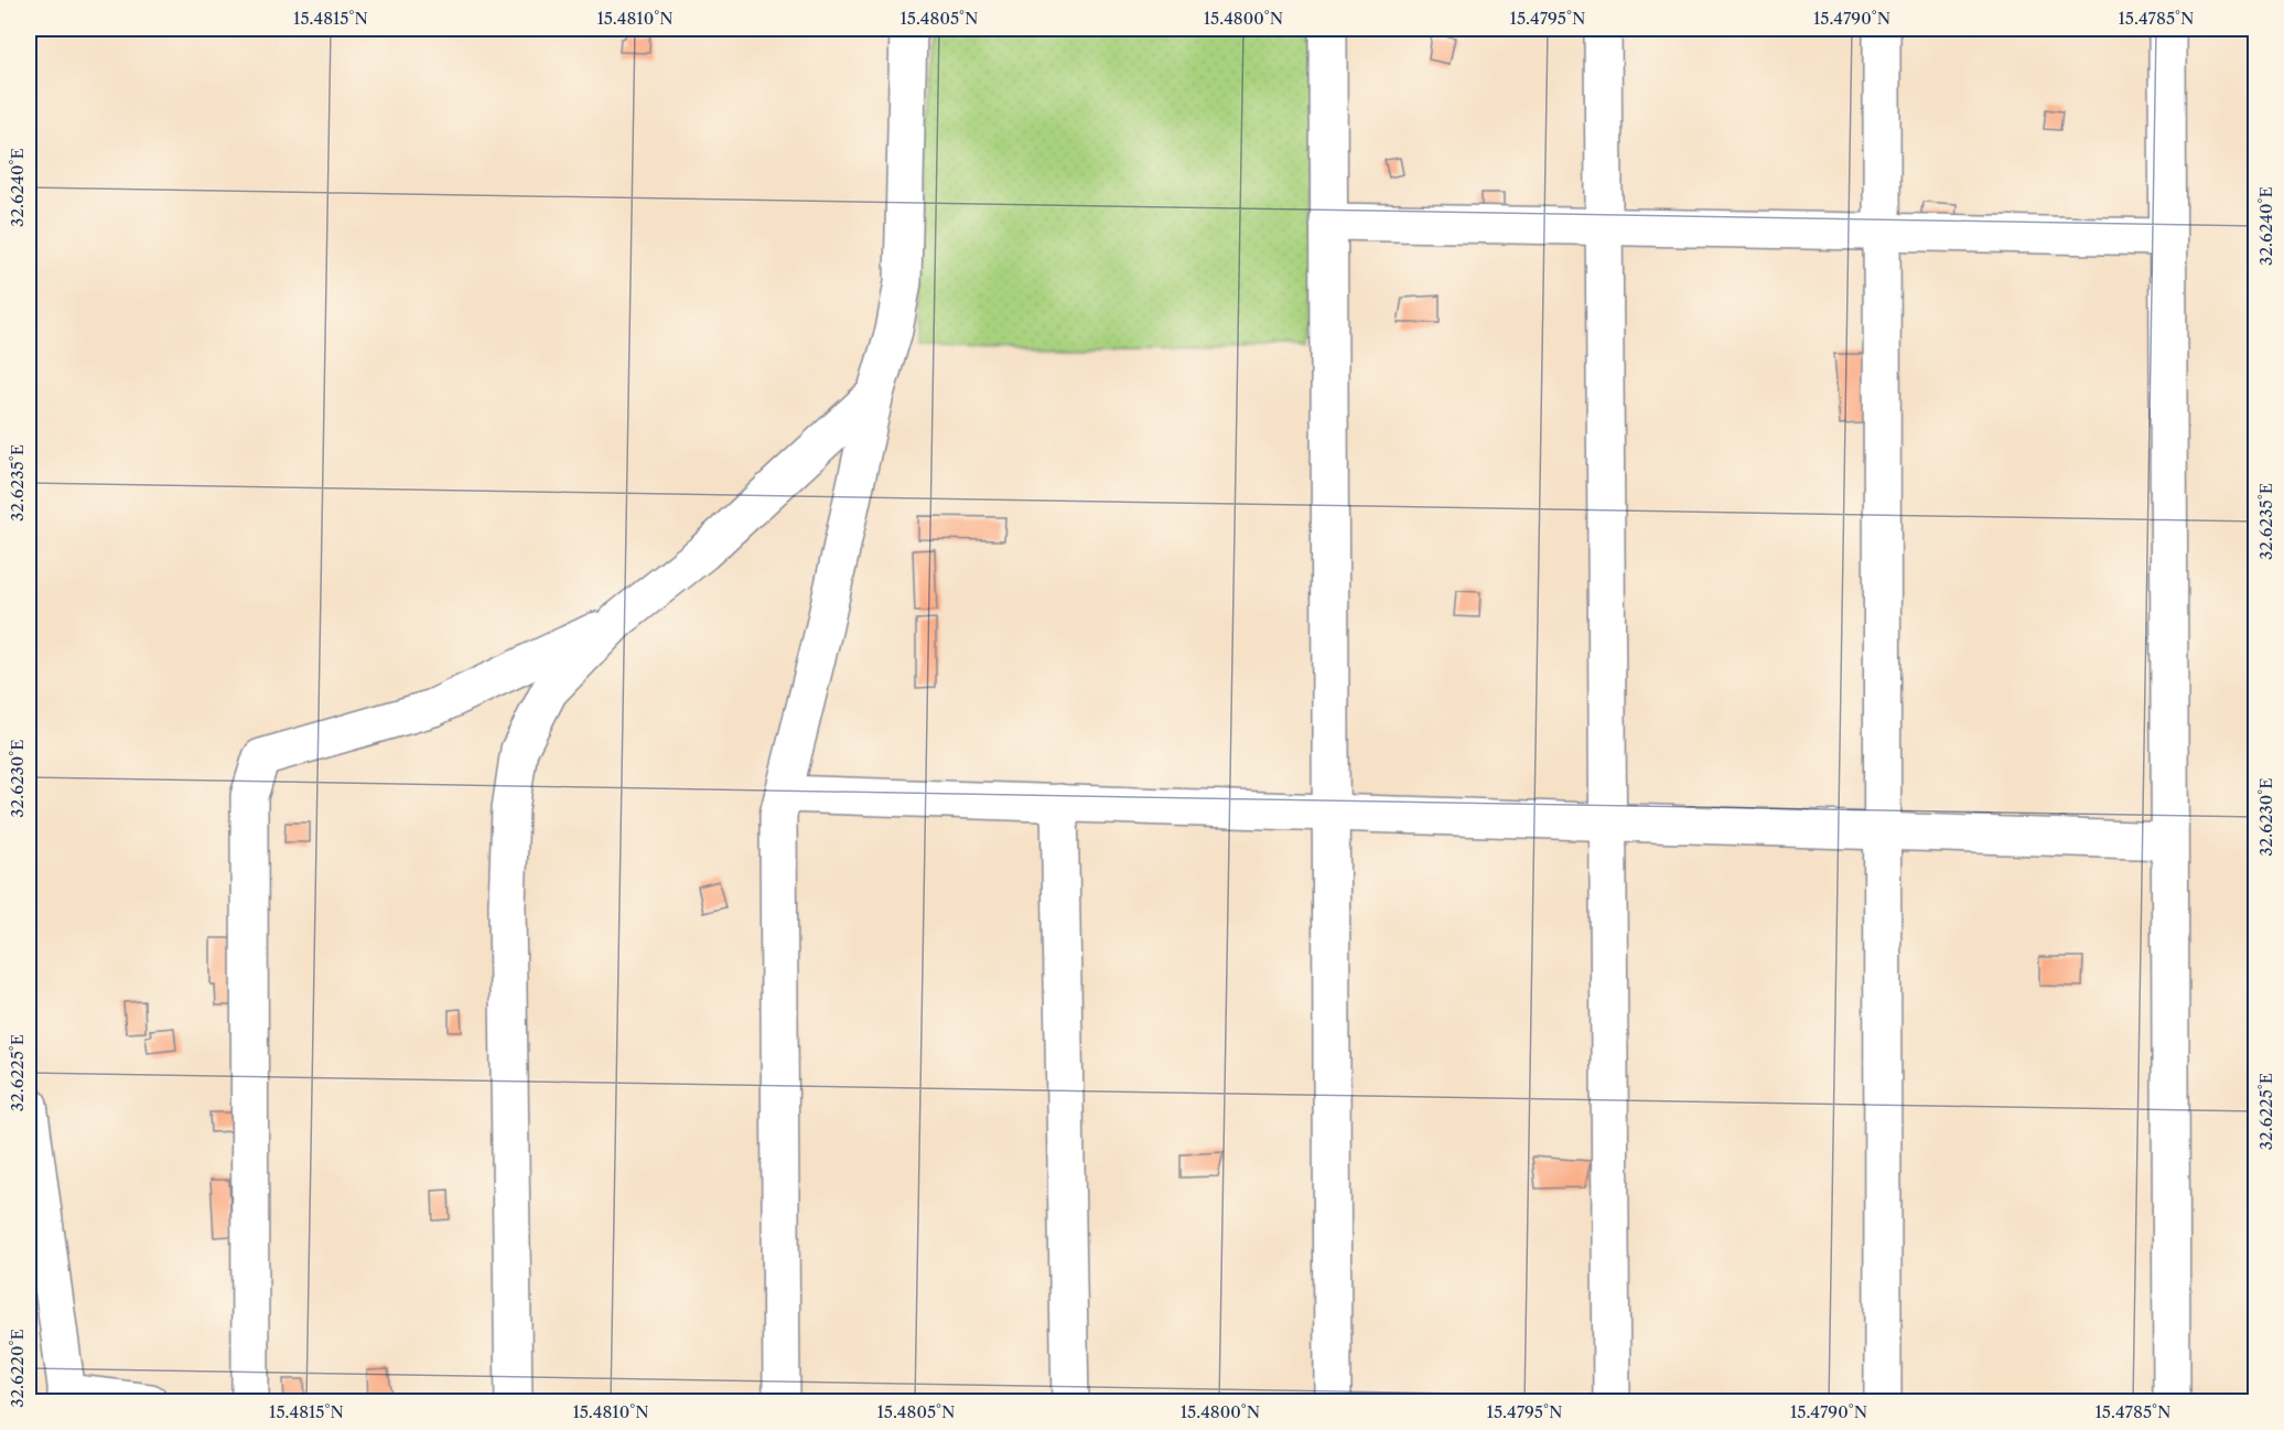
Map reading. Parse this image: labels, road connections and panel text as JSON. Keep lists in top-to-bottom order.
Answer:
{
  "coordinates": [
    "15.4815°N",
    "15.4810°N",
    "15.4805°N",
    "15.4800°N",
    "15.4795°N",
    "15.4790°N",
    "15.4785°N",
    "32.6240°E",
    "32.6235°E",
    "32.6230°E",
    "32.6225°E",
    "32.6220°E"
  ]
}
